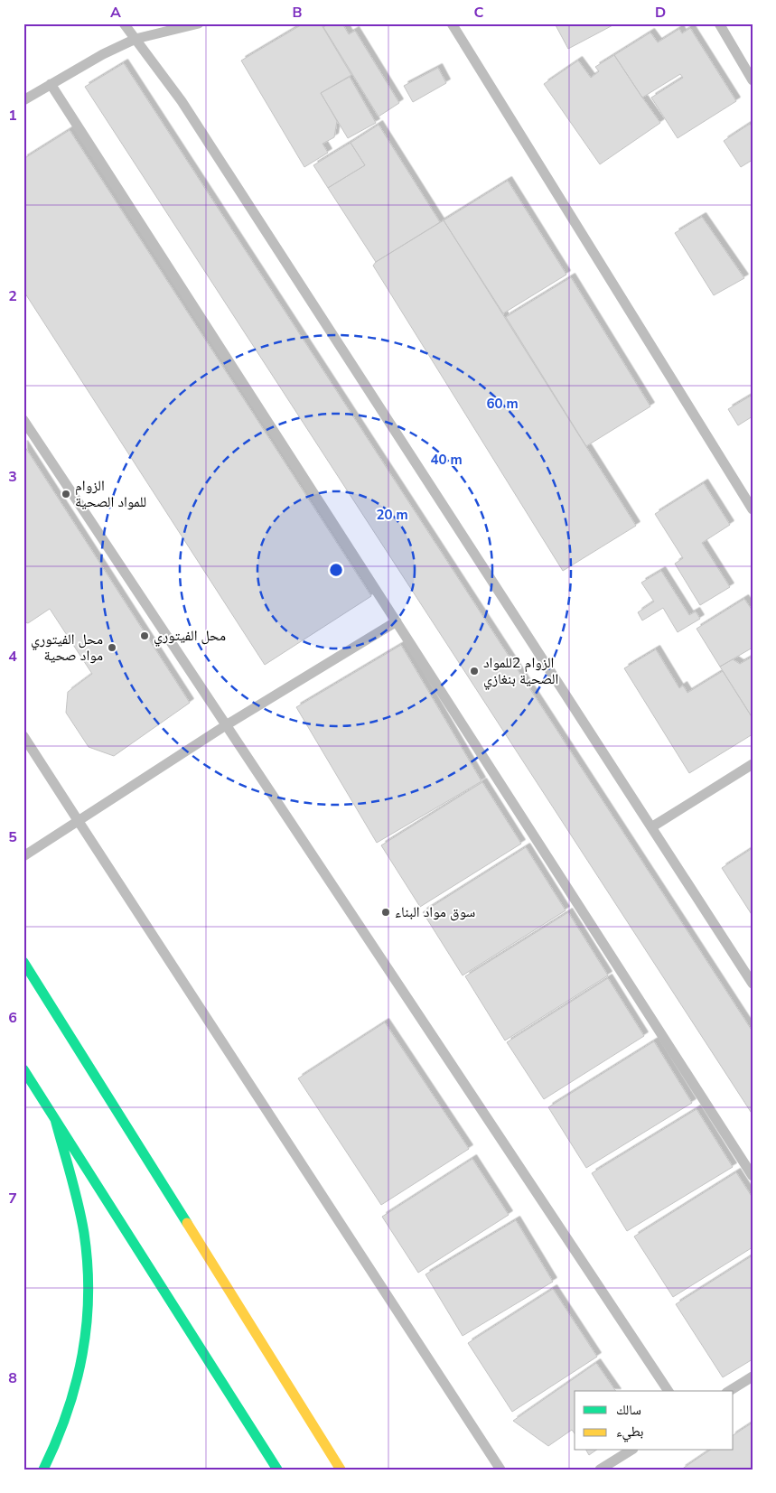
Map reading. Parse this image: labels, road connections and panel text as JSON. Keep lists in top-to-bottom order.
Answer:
{
  "places": [
    "الزوام للمواد الصحية",
    "محل الفيتوري",
    "محل الفيتوري مواد صحية",
    "الزوام 2للمواد الصحية بنغازي",
    "سوق مواد البناء"
  ],
  "legend": ["سالك", "بطيء"],
  "grid": {
    "columns": [
      "A",
      "B",
      "C",
      "D"
    ],
    "rows": [
      "1",
      "2",
      "3",
      "4",
      "5",
      "6",
      "7",
      "8"
    ]
  },
  "rings": ["60 m", "40 m", "20 m"]
}
